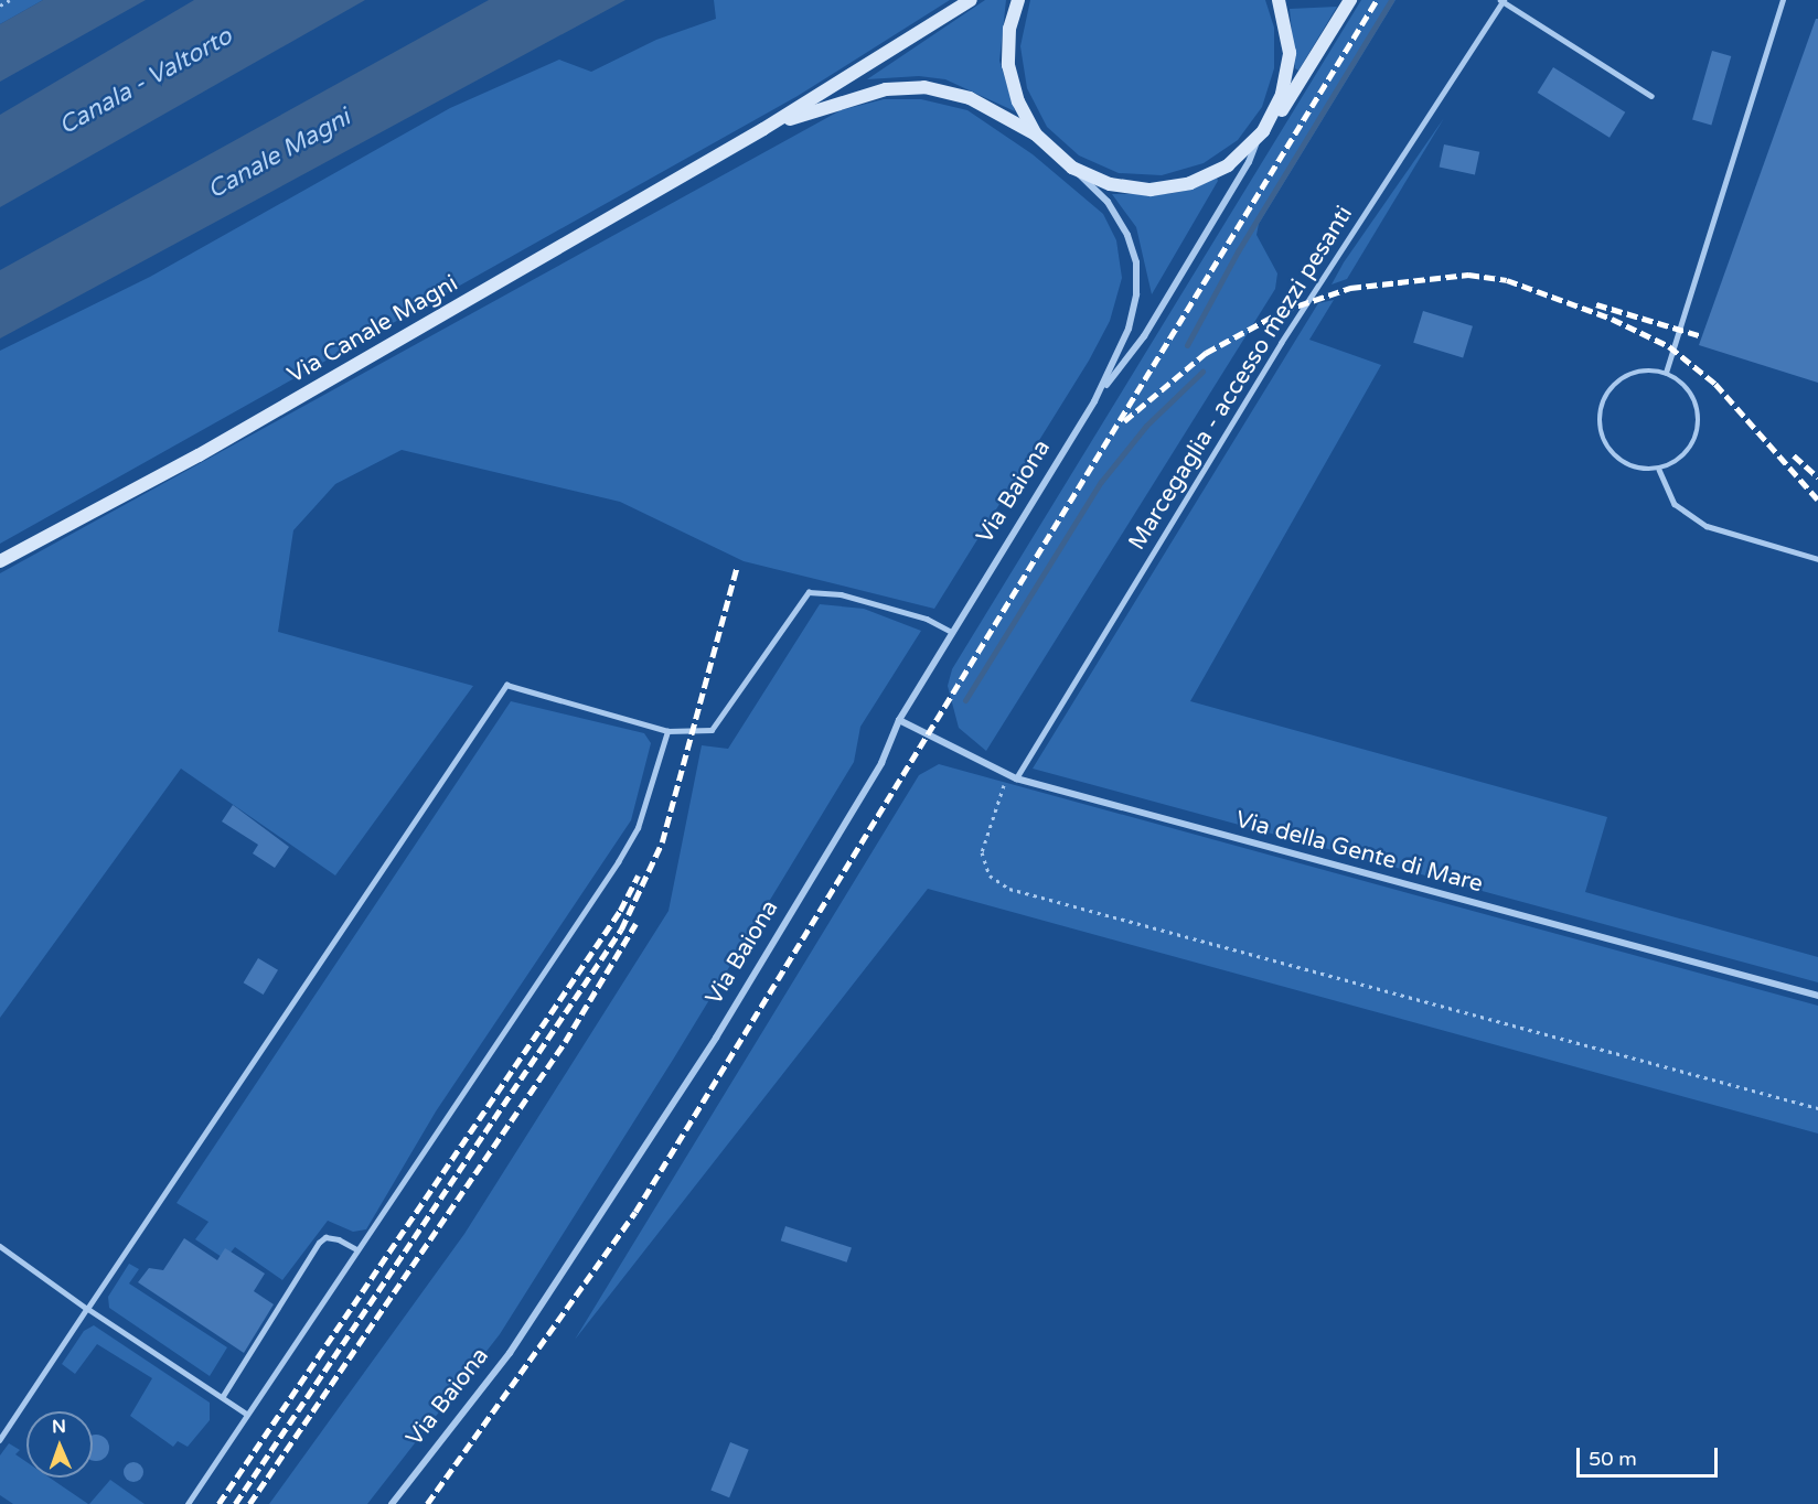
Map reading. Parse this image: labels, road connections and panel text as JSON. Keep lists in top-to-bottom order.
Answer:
{
  "streets": {
    "main road": ["Via Canale Magni", "Via Baiona"],
    "street": ["Via della Gente di Mare"],
    "lane": ["Marcegaglia - accesso mezzi pesanti"]
  },
  "crossings": [
    ["Marcegaglia - accesso mezzi pesanti", "Via della Gente di Mare"],
    ["Via Baiona", "Via della Gente di Mare"]
  ],
  "water": ["Canala - Valtorto", "Canale Magni"],
  "scale_bar": "50 m",
  "north": "top"
}
